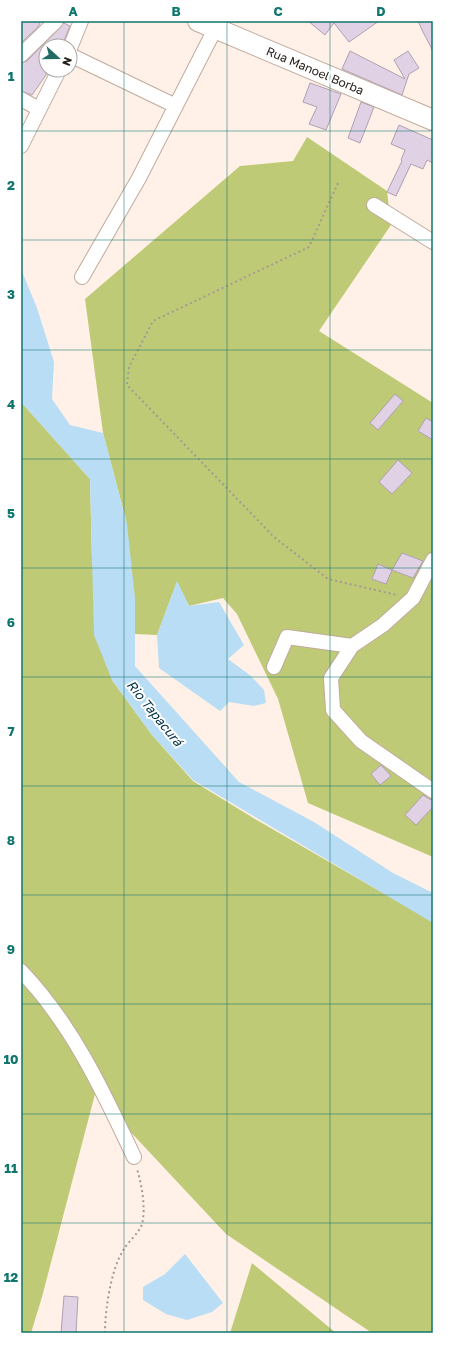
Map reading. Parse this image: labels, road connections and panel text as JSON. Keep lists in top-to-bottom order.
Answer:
{
  "streets": {
    "street": ["Rua Manoel Borba"]
  },
  "water": ["Rio Tapacurá"],
  "north": "right",
  "grid": {
    "columns": [
      "A",
      "B",
      "C",
      "D"
    ],
    "rows": [
      "1",
      "2",
      "3",
      "4",
      "5",
      "6",
      "7",
      "8",
      "9",
      "10",
      "11",
      "12"
    ]
  }
}
